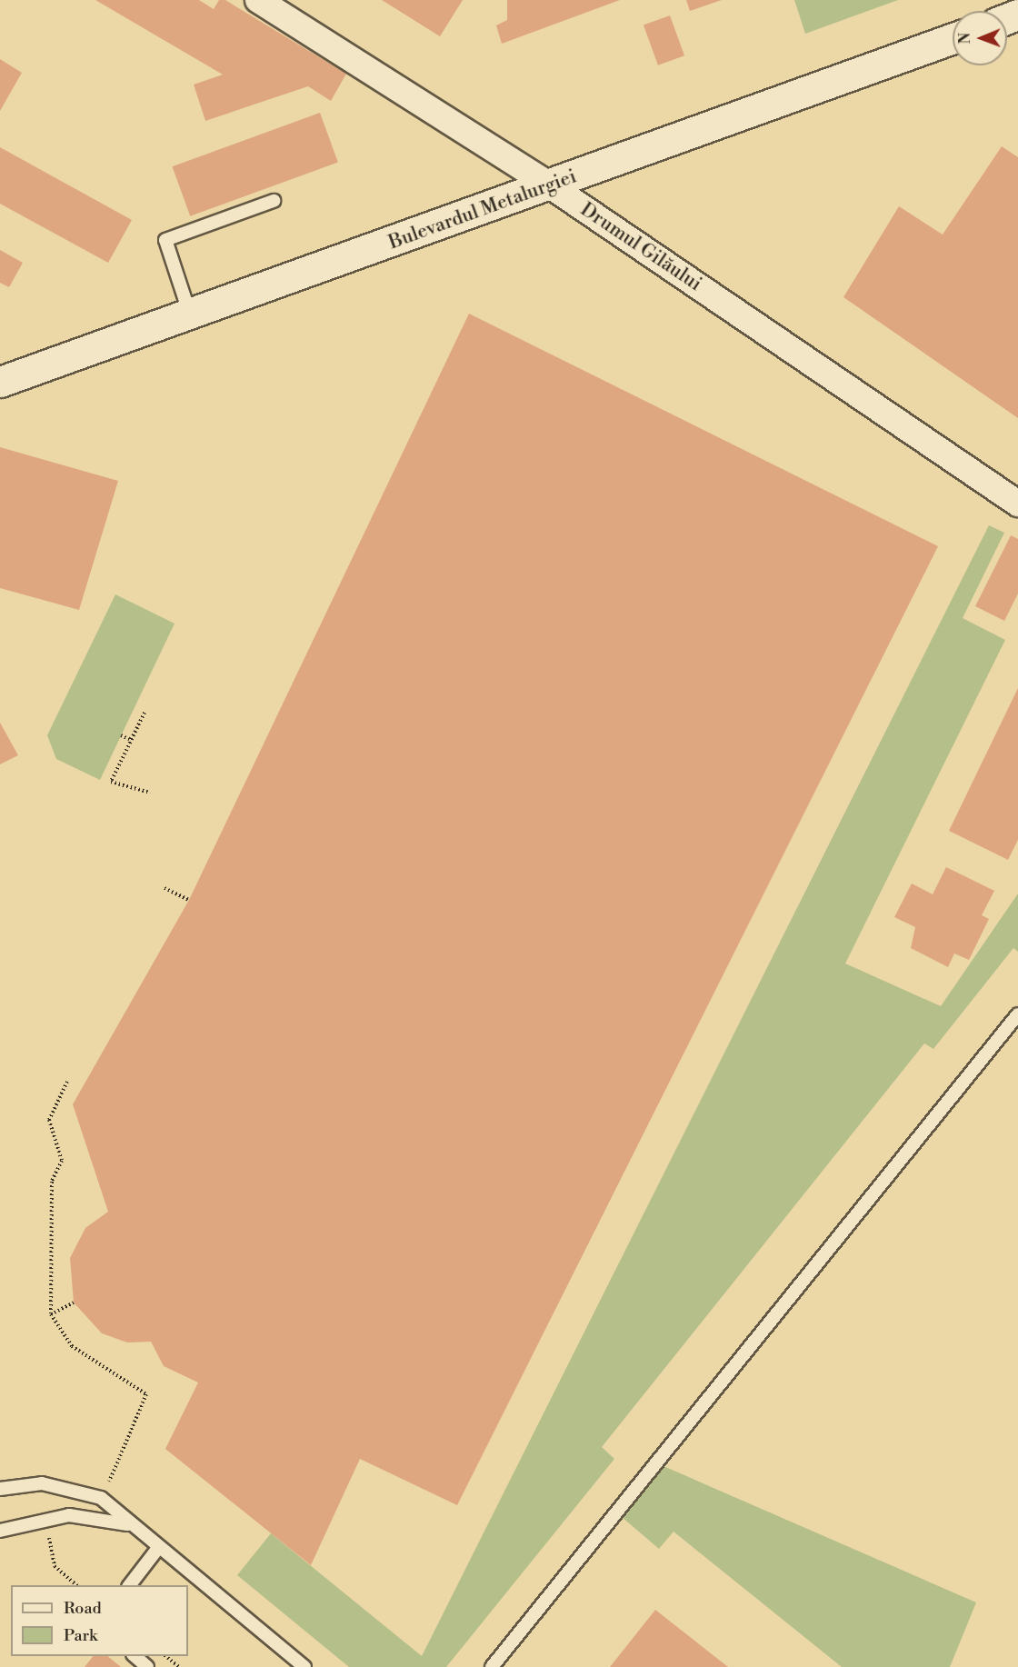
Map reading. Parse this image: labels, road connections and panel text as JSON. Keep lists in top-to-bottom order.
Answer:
{
  "streets": {
    "main road": ["Bulevardul Metalurgiei"],
    "street": ["Drumul Gilăului"]
  },
  "crossings": [
    ["Bulevardul Metalurgiei", "Drumul Gilăului"]
  ],
  "legend": ["Road", "Park"],
  "north": "left"
}
